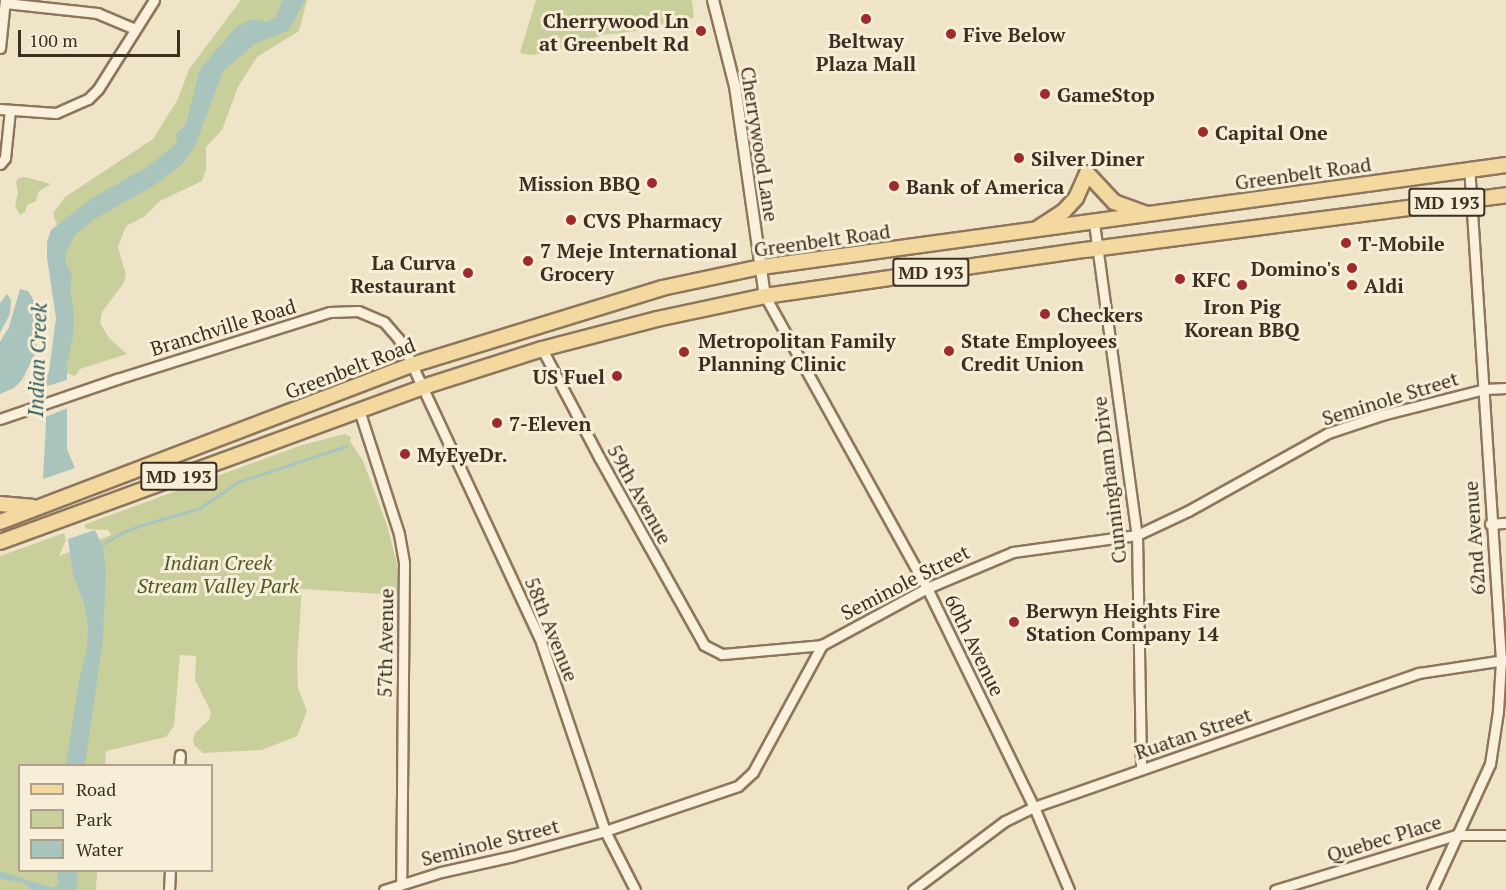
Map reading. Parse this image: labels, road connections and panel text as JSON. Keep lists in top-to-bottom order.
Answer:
{
  "streets": {
    "main road": ["Greenbelt Road", "MD 193"],
    "street": [
      "Cherrywood Lane",
      "Branchville Road",
      "Seminole Street",
      "Cunningham Drive",
      "59th Avenue",
      "62nd Avenue",
      "58th Avenue",
      "57th Avenue",
      "60th Avenue",
      "Ruatan Street",
      "Quebec Place"
    ]
  },
  "crossings": [
    ["Cherrywood Lane", "Greenbelt Road"],
    ["Cherrywood Lane", "MD 193"],
    ["Cherrywood Lane", "60th Avenue"],
    ["Greenbelt Road", "Branchville Road"],
    ["Greenbelt Road", "Cunningham Drive"],
    ["Greenbelt Road", "62nd Avenue"],
    ["MD 193", "Branchville Road"],
    ["MD 193", "Cunningham Drive"],
    ["MD 193", "59th Avenue"],
    ["MD 193", "62nd Avenue"],
    ["MD 193", "58th Avenue"],
    ["MD 193", "57th Avenue"],
    ["MD 193", "60th Avenue"],
    ["Branchville Road", "58th Avenue"],
    ["Seminole Street", "Cunningham Drive"],
    ["Seminole Street", "59th Avenue"],
    ["Seminole Street", "62nd Avenue"],
    ["Seminole Street", "58th Avenue"],
    ["Seminole Street", "57th Avenue"],
    ["Seminole Street", "60th Avenue"],
    ["Cunningham Drive", "Ruatan Street"],
    ["62nd Avenue", "Ruatan Street"],
    ["62nd Avenue", "Quebec Place"],
    ["60th Avenue", "Ruatan Street"]
  ],
  "water": ["Indian Creek"],
  "parks": ["Indian Creek Stream Valley Park"],
  "places": [
    "Beltway Plaza Mall",
    "Cherrywood Ln at Greenbelt Rd",
    "Five Below",
    "GameStop",
    "Capital One",
    "Silver Diner",
    "Mission BBQ",
    "Bank of America",
    "CVS Pharmacy",
    "T-Mobile",
    "7 Meje International Grocery",
    "Domino's",
    "La Curva Restaurant",
    "KFC",
    "Iron Pig Korean BBQ",
    "Aldi",
    "Checkers",
    "State Employees Credit Union",
    "Metropolitan Family Planning Clinic",
    "US Fuel",
    "7-Eleven",
    "MyEyeDr.",
    "Berwyn Heights Fire Station Company 14"
  ],
  "legend": ["Road", "Park", "Water"],
  "scale_bar": "100 m"
}
